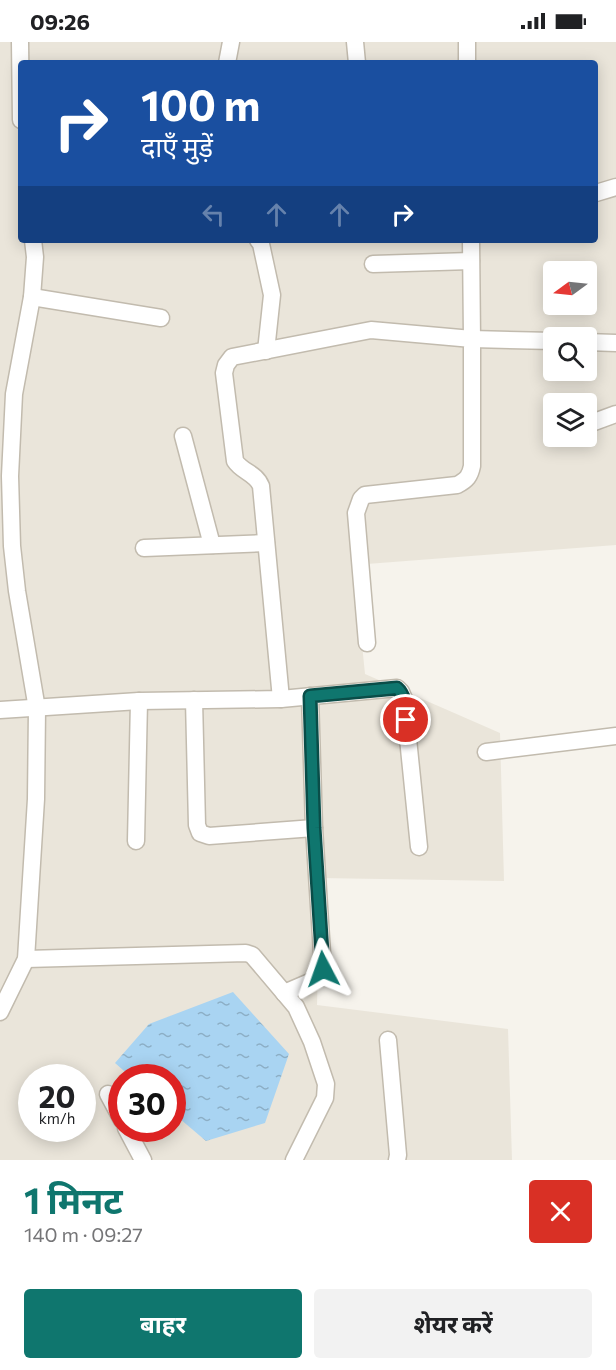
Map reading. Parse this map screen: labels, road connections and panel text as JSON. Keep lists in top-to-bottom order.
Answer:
{
  "north": "left",
  "page": {
    "status": "09:26",
    "turn": ["100 m", "दाएँ मुड़ें"],
    "speed": "20 km/h",
    "limit": "30",
    "heading": ["1 मिनट", "140 m · 09:27"],
    "buttons": ["बाहर", "शेयर करें"]
  }
}
